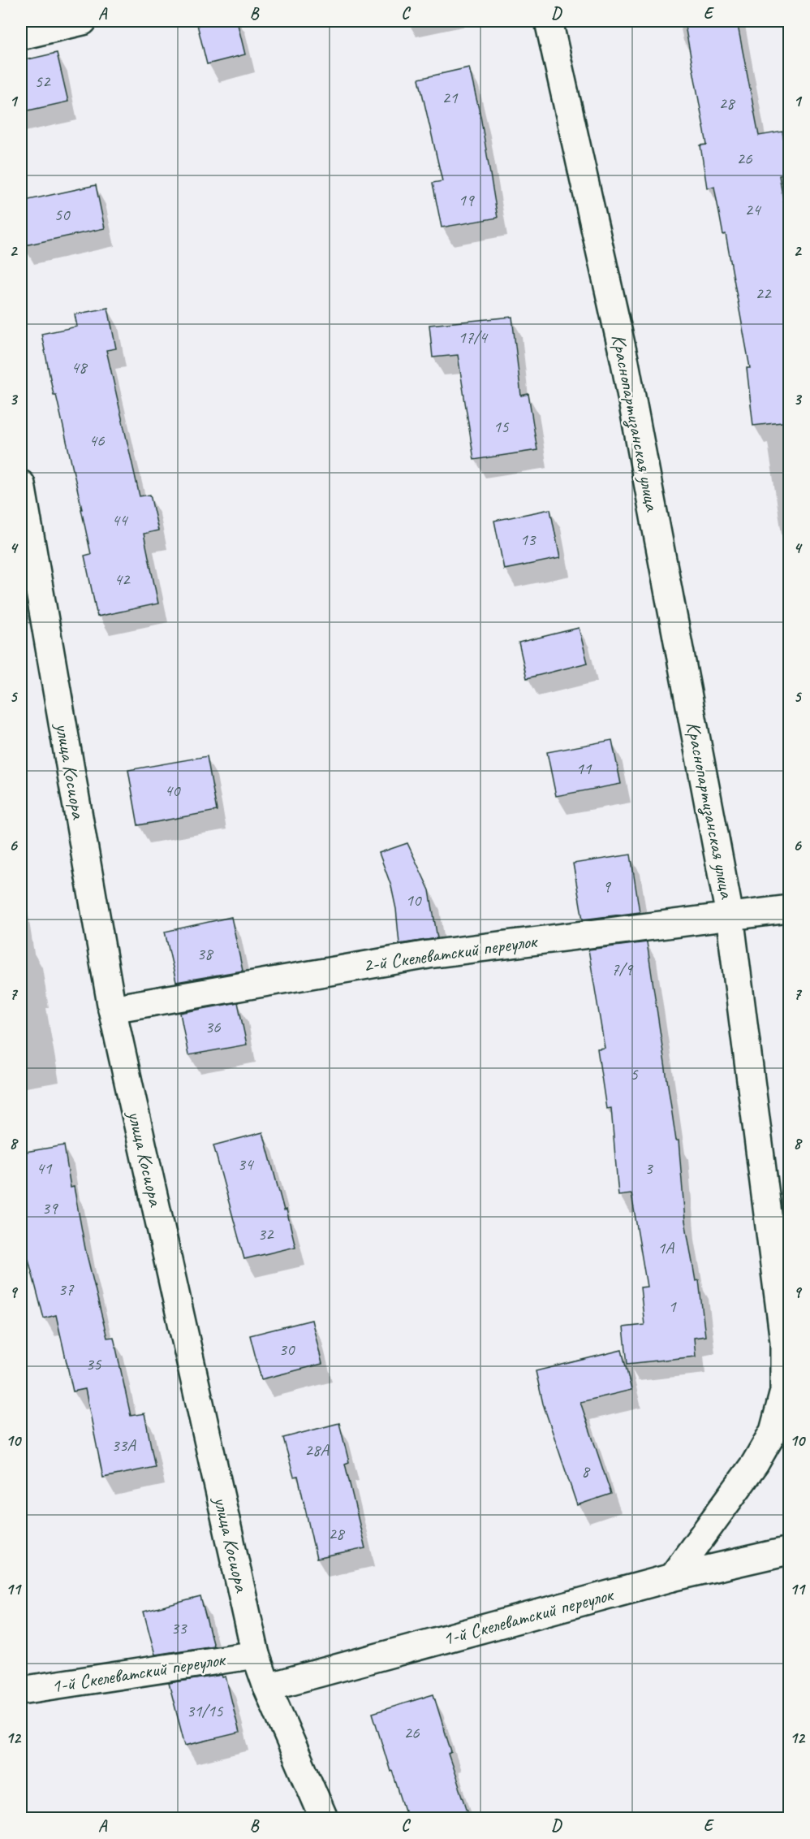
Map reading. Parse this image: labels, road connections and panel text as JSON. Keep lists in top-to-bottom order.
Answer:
{
  "streets": {
    "street": [
      "Краснопартизанская улица",
      "улица Косиора",
      "2-й Скелеватский переулок",
      "1-й Скелеватский переулок"
    ]
  },
  "crossings": [
    ["Краснопартизанская улица", "2-й Скелеватский переулок"],
    ["Краснопартизанская улица", "1-й Скелеватский переулок"],
    ["улица Косиора", "2-й Скелеватский переулок"],
    ["улица Косиора", "1-й Скелеватский переулок"]
  ],
  "house_numbers": [
    "52",
    "21",
    "28",
    "26",
    "19",
    "24",
    "50",
    "22",
    "17/4",
    "48",
    "15",
    "46",
    "44",
    "13",
    "42",
    "11",
    "40",
    "9",
    "10",
    "38",
    "7/9",
    "36",
    "5",
    "34",
    "41",
    "3",
    "39",
    "32",
    "1А",
    "37",
    "1",
    "30",
    "35",
    "33А",
    "28А",
    "8",
    "28",
    "33",
    "31/15",
    "26"
  ],
  "grid": {
    "columns": [
      "A",
      "B",
      "C",
      "D",
      "E"
    ],
    "rows": [
      "1",
      "2",
      "3",
      "4",
      "5",
      "6",
      "7",
      "8",
      "9",
      "10",
      "11",
      "12"
    ]
  }
}
